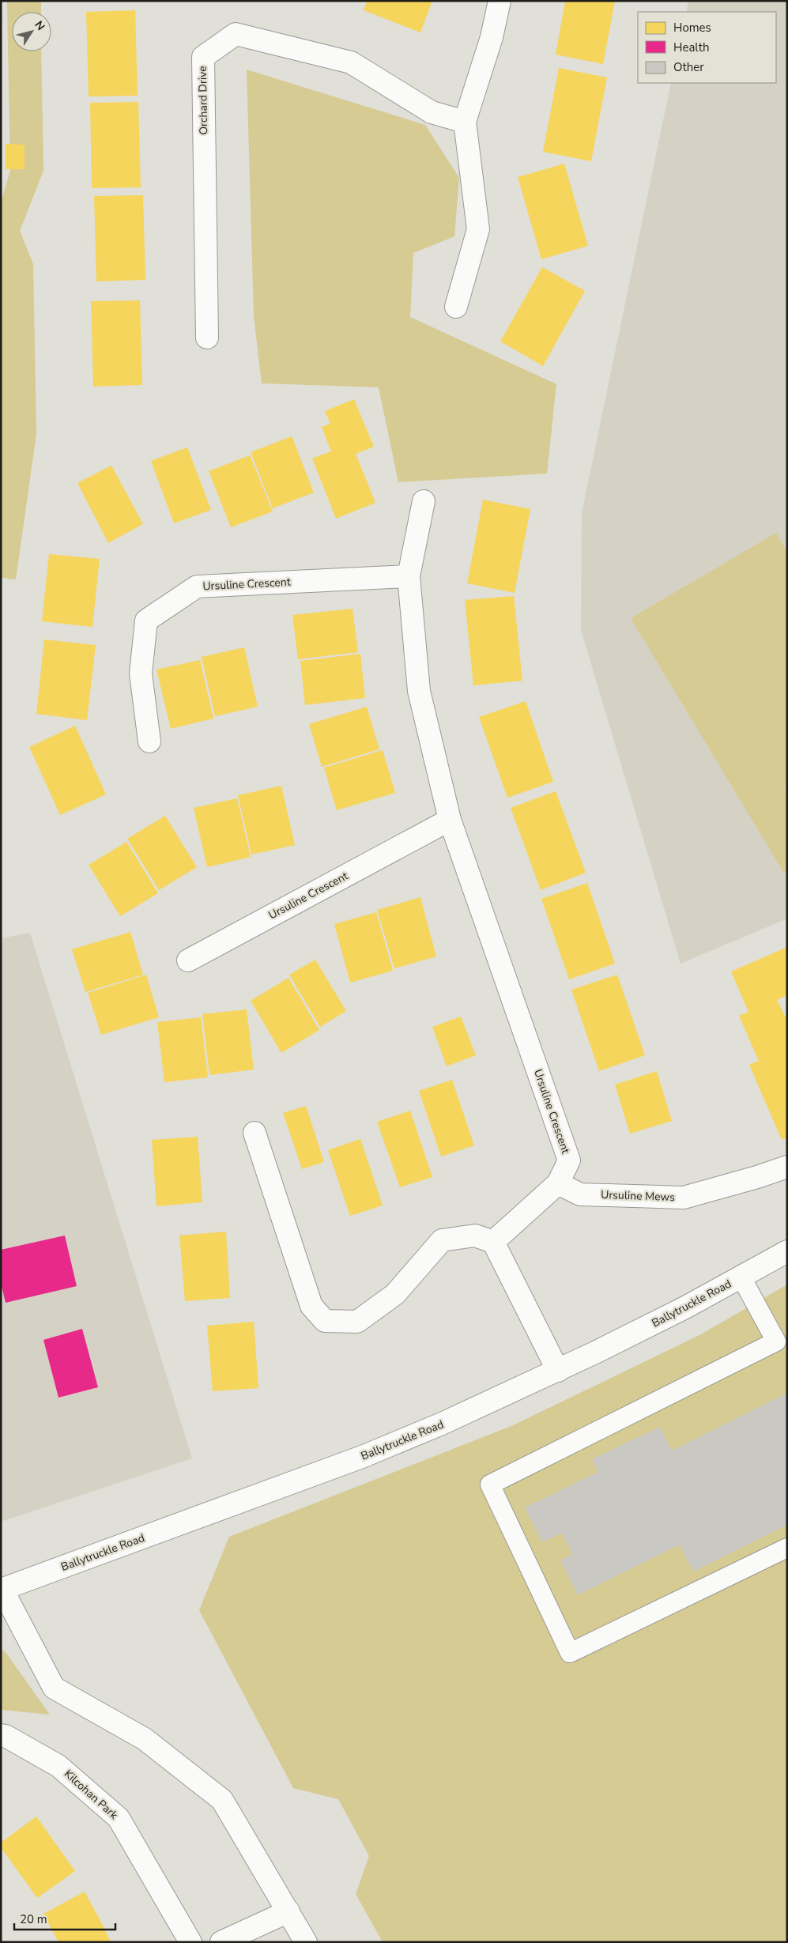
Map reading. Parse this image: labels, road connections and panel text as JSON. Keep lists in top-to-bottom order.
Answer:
{
  "streets": {
    "street": [
      "Orchard Drive",
      "Ursuline Crescent",
      "Ursuline Mews",
      "Ballytruckle Road",
      "Kilcohan Park"
    ]
  },
  "crossings": [
    ["Ursuline Crescent", "Ursuline Mews"]
  ],
  "legend": ["Homes", "Health", "Other"],
  "scale_bar": "20 m",
  "north": "top right"
}
